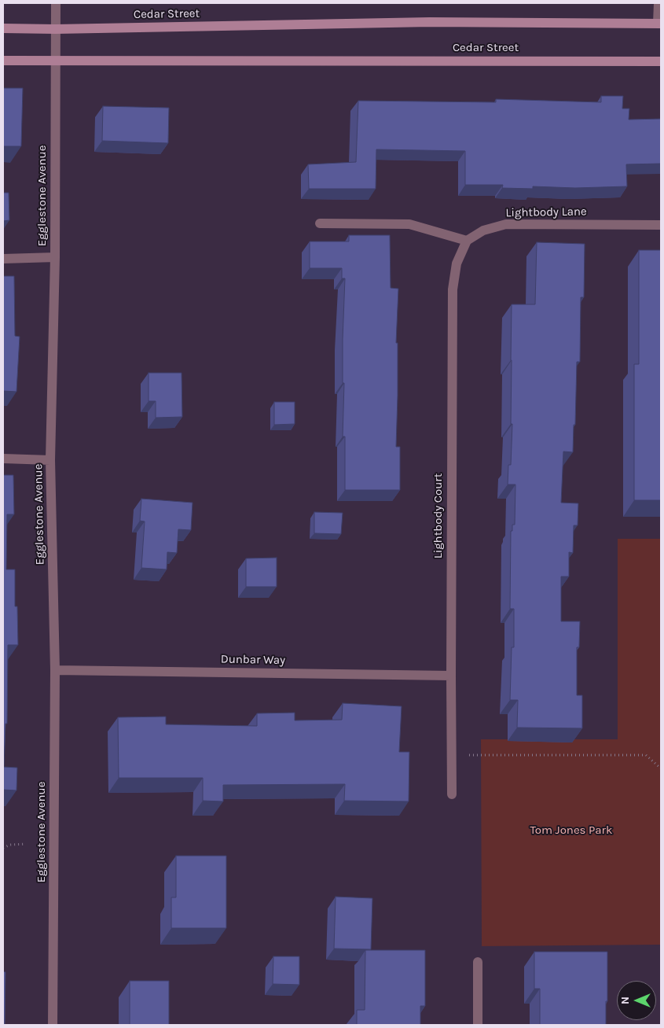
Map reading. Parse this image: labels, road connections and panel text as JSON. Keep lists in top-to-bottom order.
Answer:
{
  "streets": {
    "main road": ["Cedar Street"],
    "street": [
      "Egglestone Avenue",
      "Lightbody Lane",
      "Lightbody Court",
      "Dunbar Way"
    ]
  },
  "crossings": [
    ["Cedar Street", "Egglestone Avenue"],
    ["Egglestone Avenue", "Dunbar Way"],
    ["Lightbody Lane", "Lightbody Court"],
    ["Lightbody Court", "Dunbar Way"]
  ],
  "parks": ["Tom Jones Park"],
  "north": "left"
}
